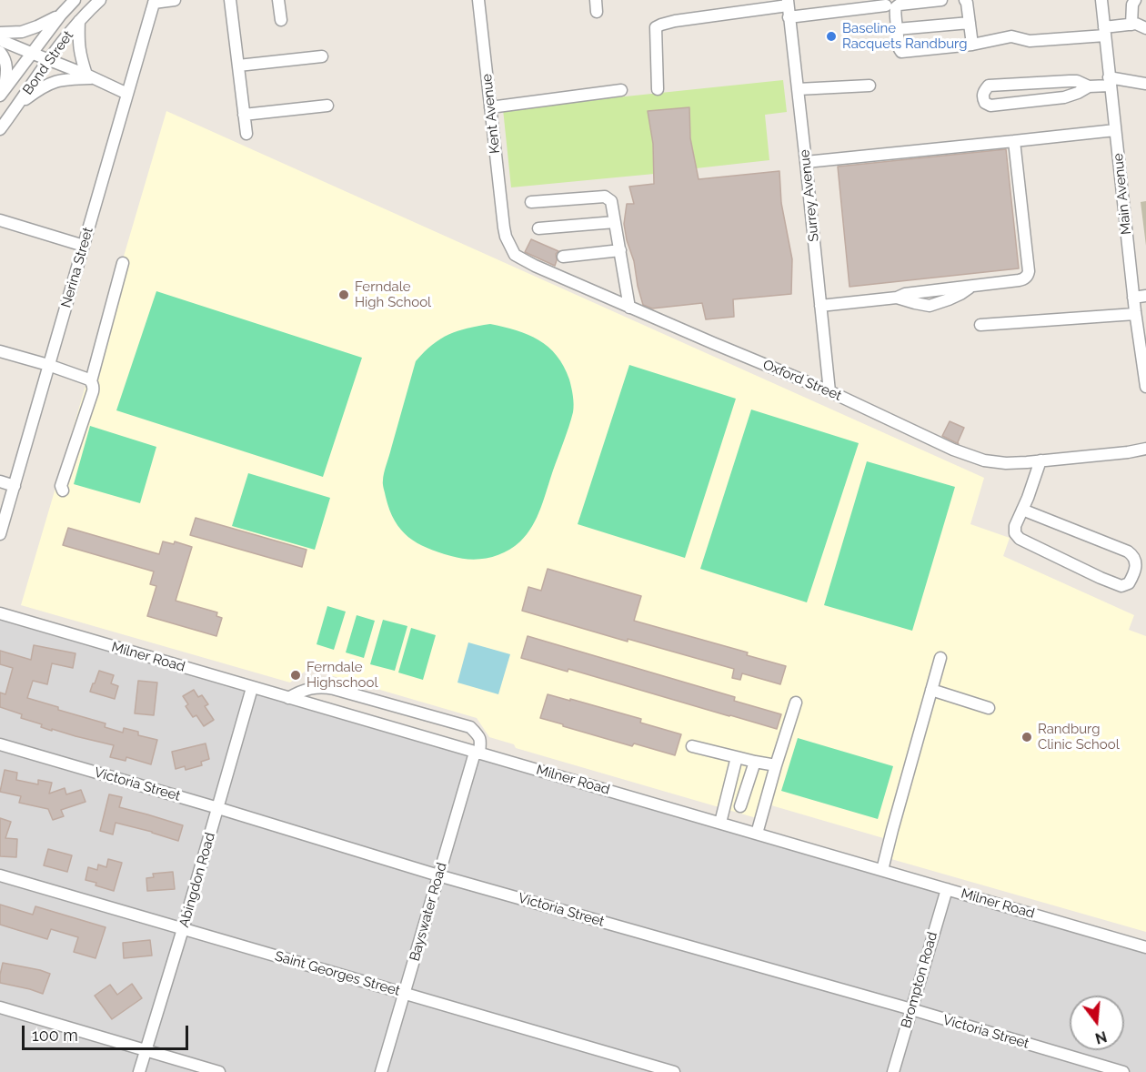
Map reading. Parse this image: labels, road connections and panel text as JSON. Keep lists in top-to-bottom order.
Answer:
{
  "streets": {
    "street": [
      "Bond Street",
      "Kent Avenue",
      "Main Avenue",
      "Surrey Avenue",
      "Nerina Street",
      "Oxford Street",
      "Milner Road",
      "Victoria Street",
      "Abingdon Road",
      "Bayswater Road",
      "Saint Georges Street",
      "Brompton Road"
    ]
  },
  "crossings": [
    ["Kent Avenue", "Oxford Street"],
    ["Surrey Avenue", "Oxford Street"],
    ["Milner Road", "Abingdon Road"],
    ["Milner Road", "Bayswater Road"],
    ["Milner Road", "Brompton Road"],
    ["Victoria Street", "Abingdon Road"],
    ["Victoria Street", "Bayswater Road"],
    ["Victoria Street", "Brompton Road"],
    ["Abingdon Road", "Saint Georges Street"],
    ["Bayswater Road", "Saint Georges Street"]
  ],
  "places": [
    "Baseline Racquets Randburg",
    "Ferndale High School",
    "Ferndale Highschool",
    "Randburg Clinic School"
  ],
  "scale_bar": "100 m",
  "north": "bottom"
}
